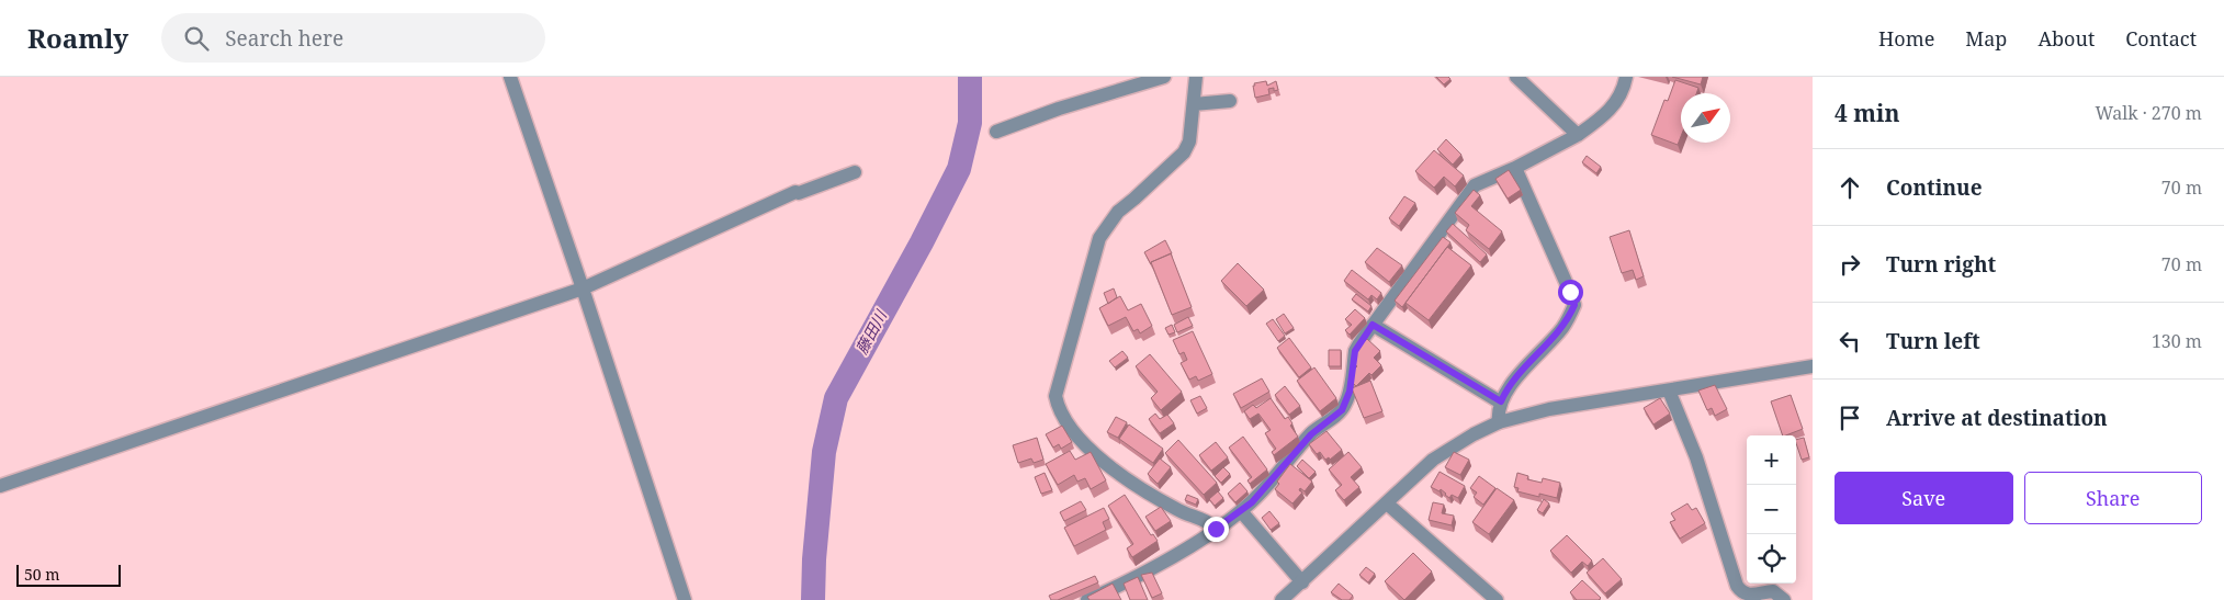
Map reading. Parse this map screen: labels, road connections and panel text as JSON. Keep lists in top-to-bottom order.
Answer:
{
  "water": ["藤田川"],
  "scale_bar": "50 m",
  "north": "top right",
  "page": {
    "header": "Roamly",
    "search": "Search here",
    "nav": [
      "Home",
      "Map",
      "About",
      "Contact"
    ],
    "heading": ["4 min", "Walk · 270 m"],
    "list": [
      ["Continue", "70 m"],
      ["Turn right", "70 m"],
      ["Turn left", "130 m"],
      "Arrive at destination"
    ],
    "map_buttons": ["+", "−"],
    "buttons": ["Save", "Share"],
    "scale": "50 m"
  }
}
